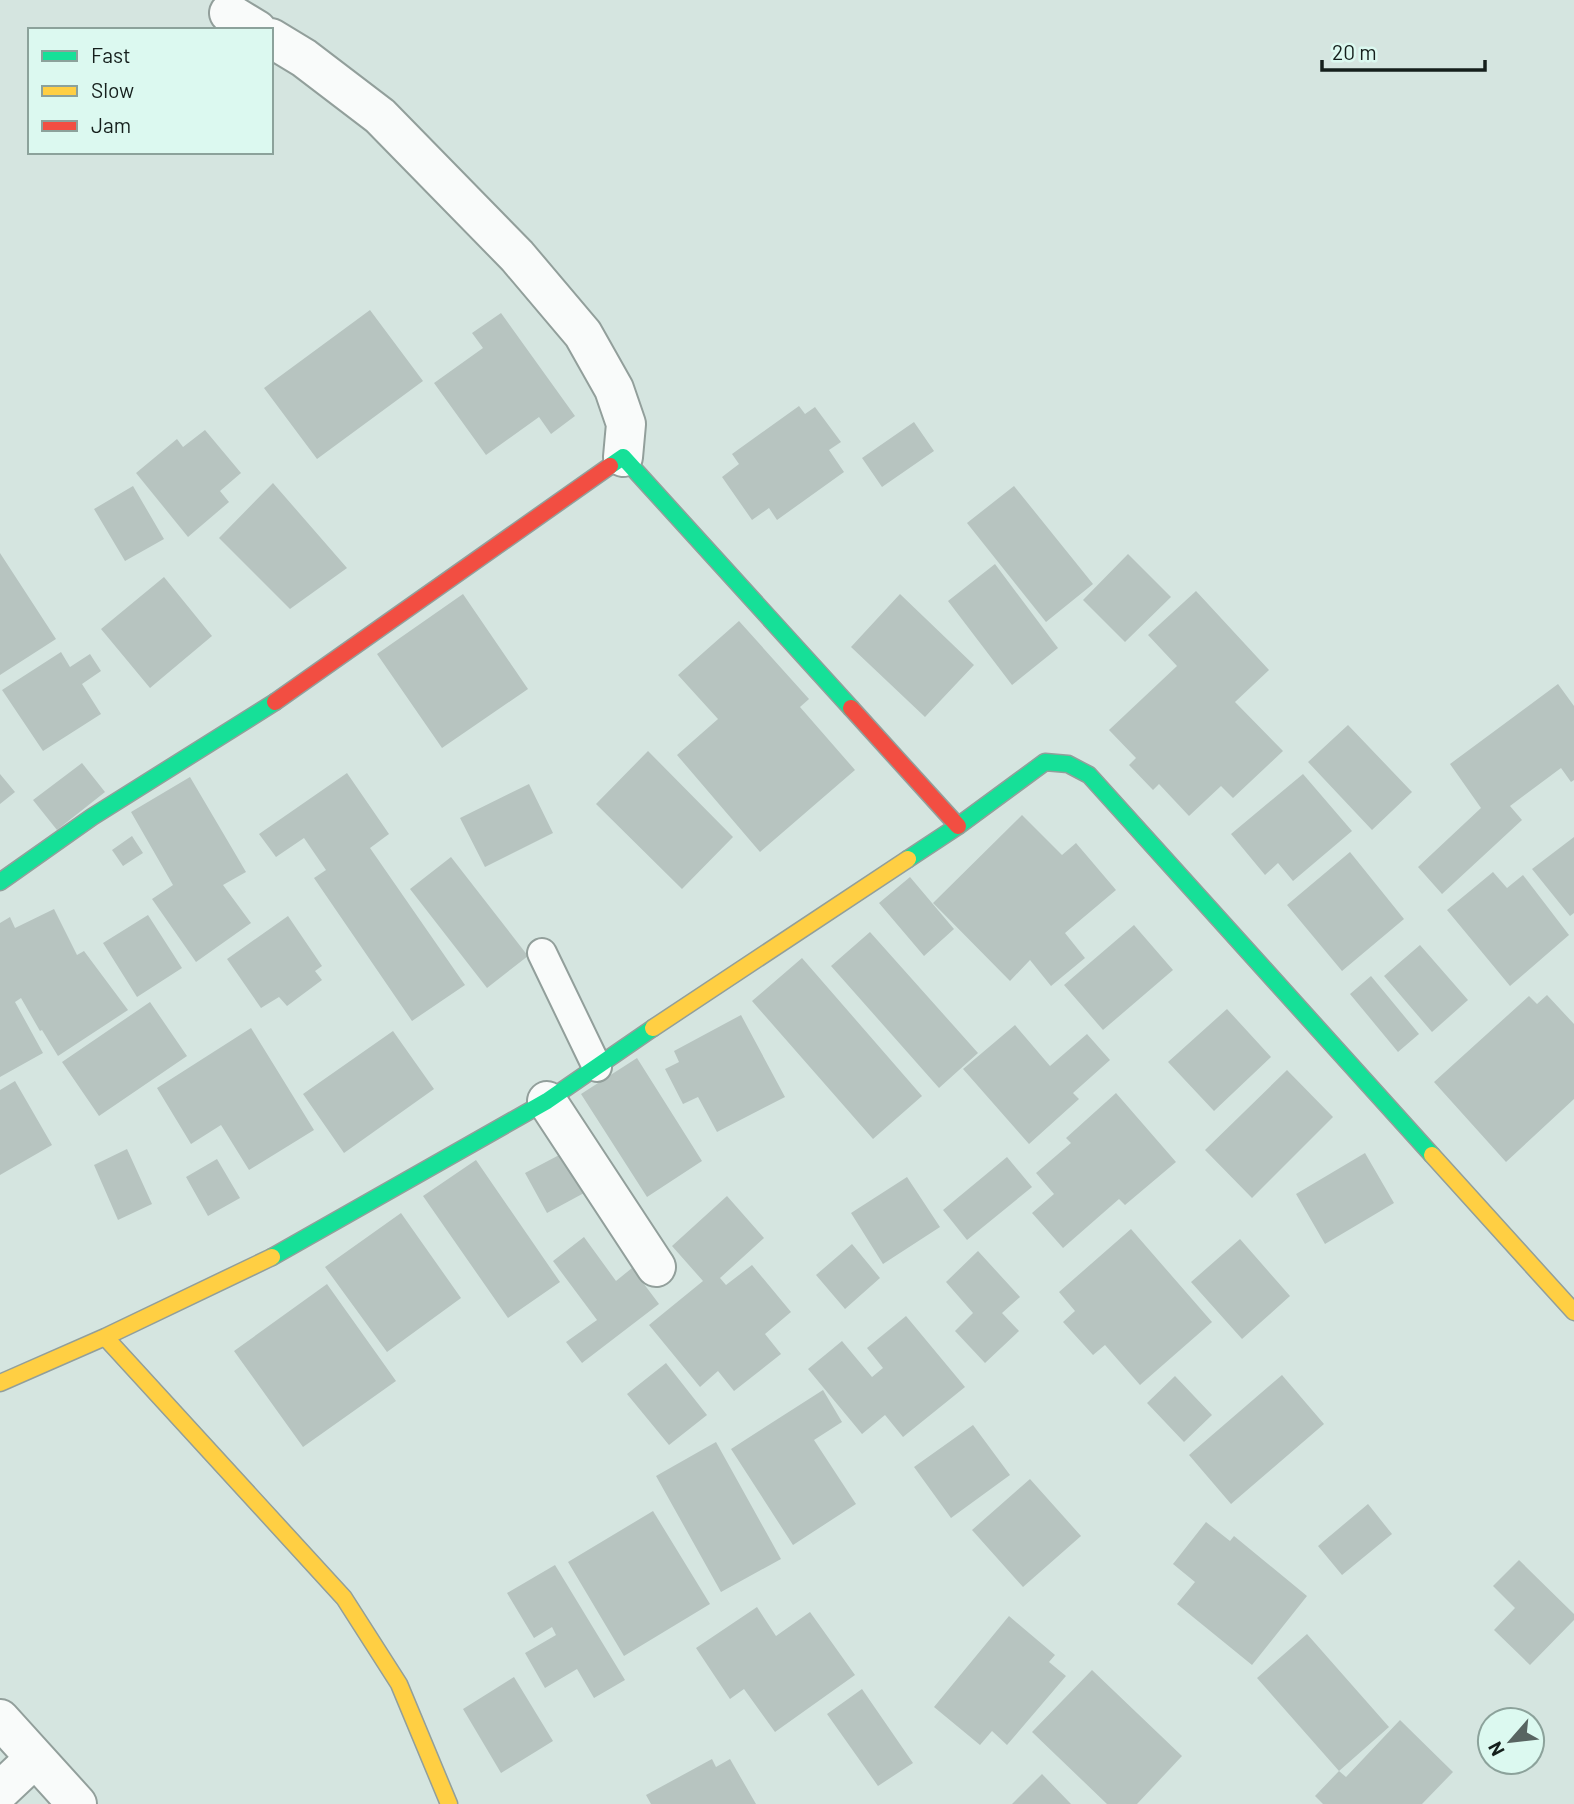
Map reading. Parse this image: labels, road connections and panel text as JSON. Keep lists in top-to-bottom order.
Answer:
{
  "legend": ["Fast", "Slow", "Jam"],
  "scale_bar": "20 m",
  "north": "bottom left"
}
